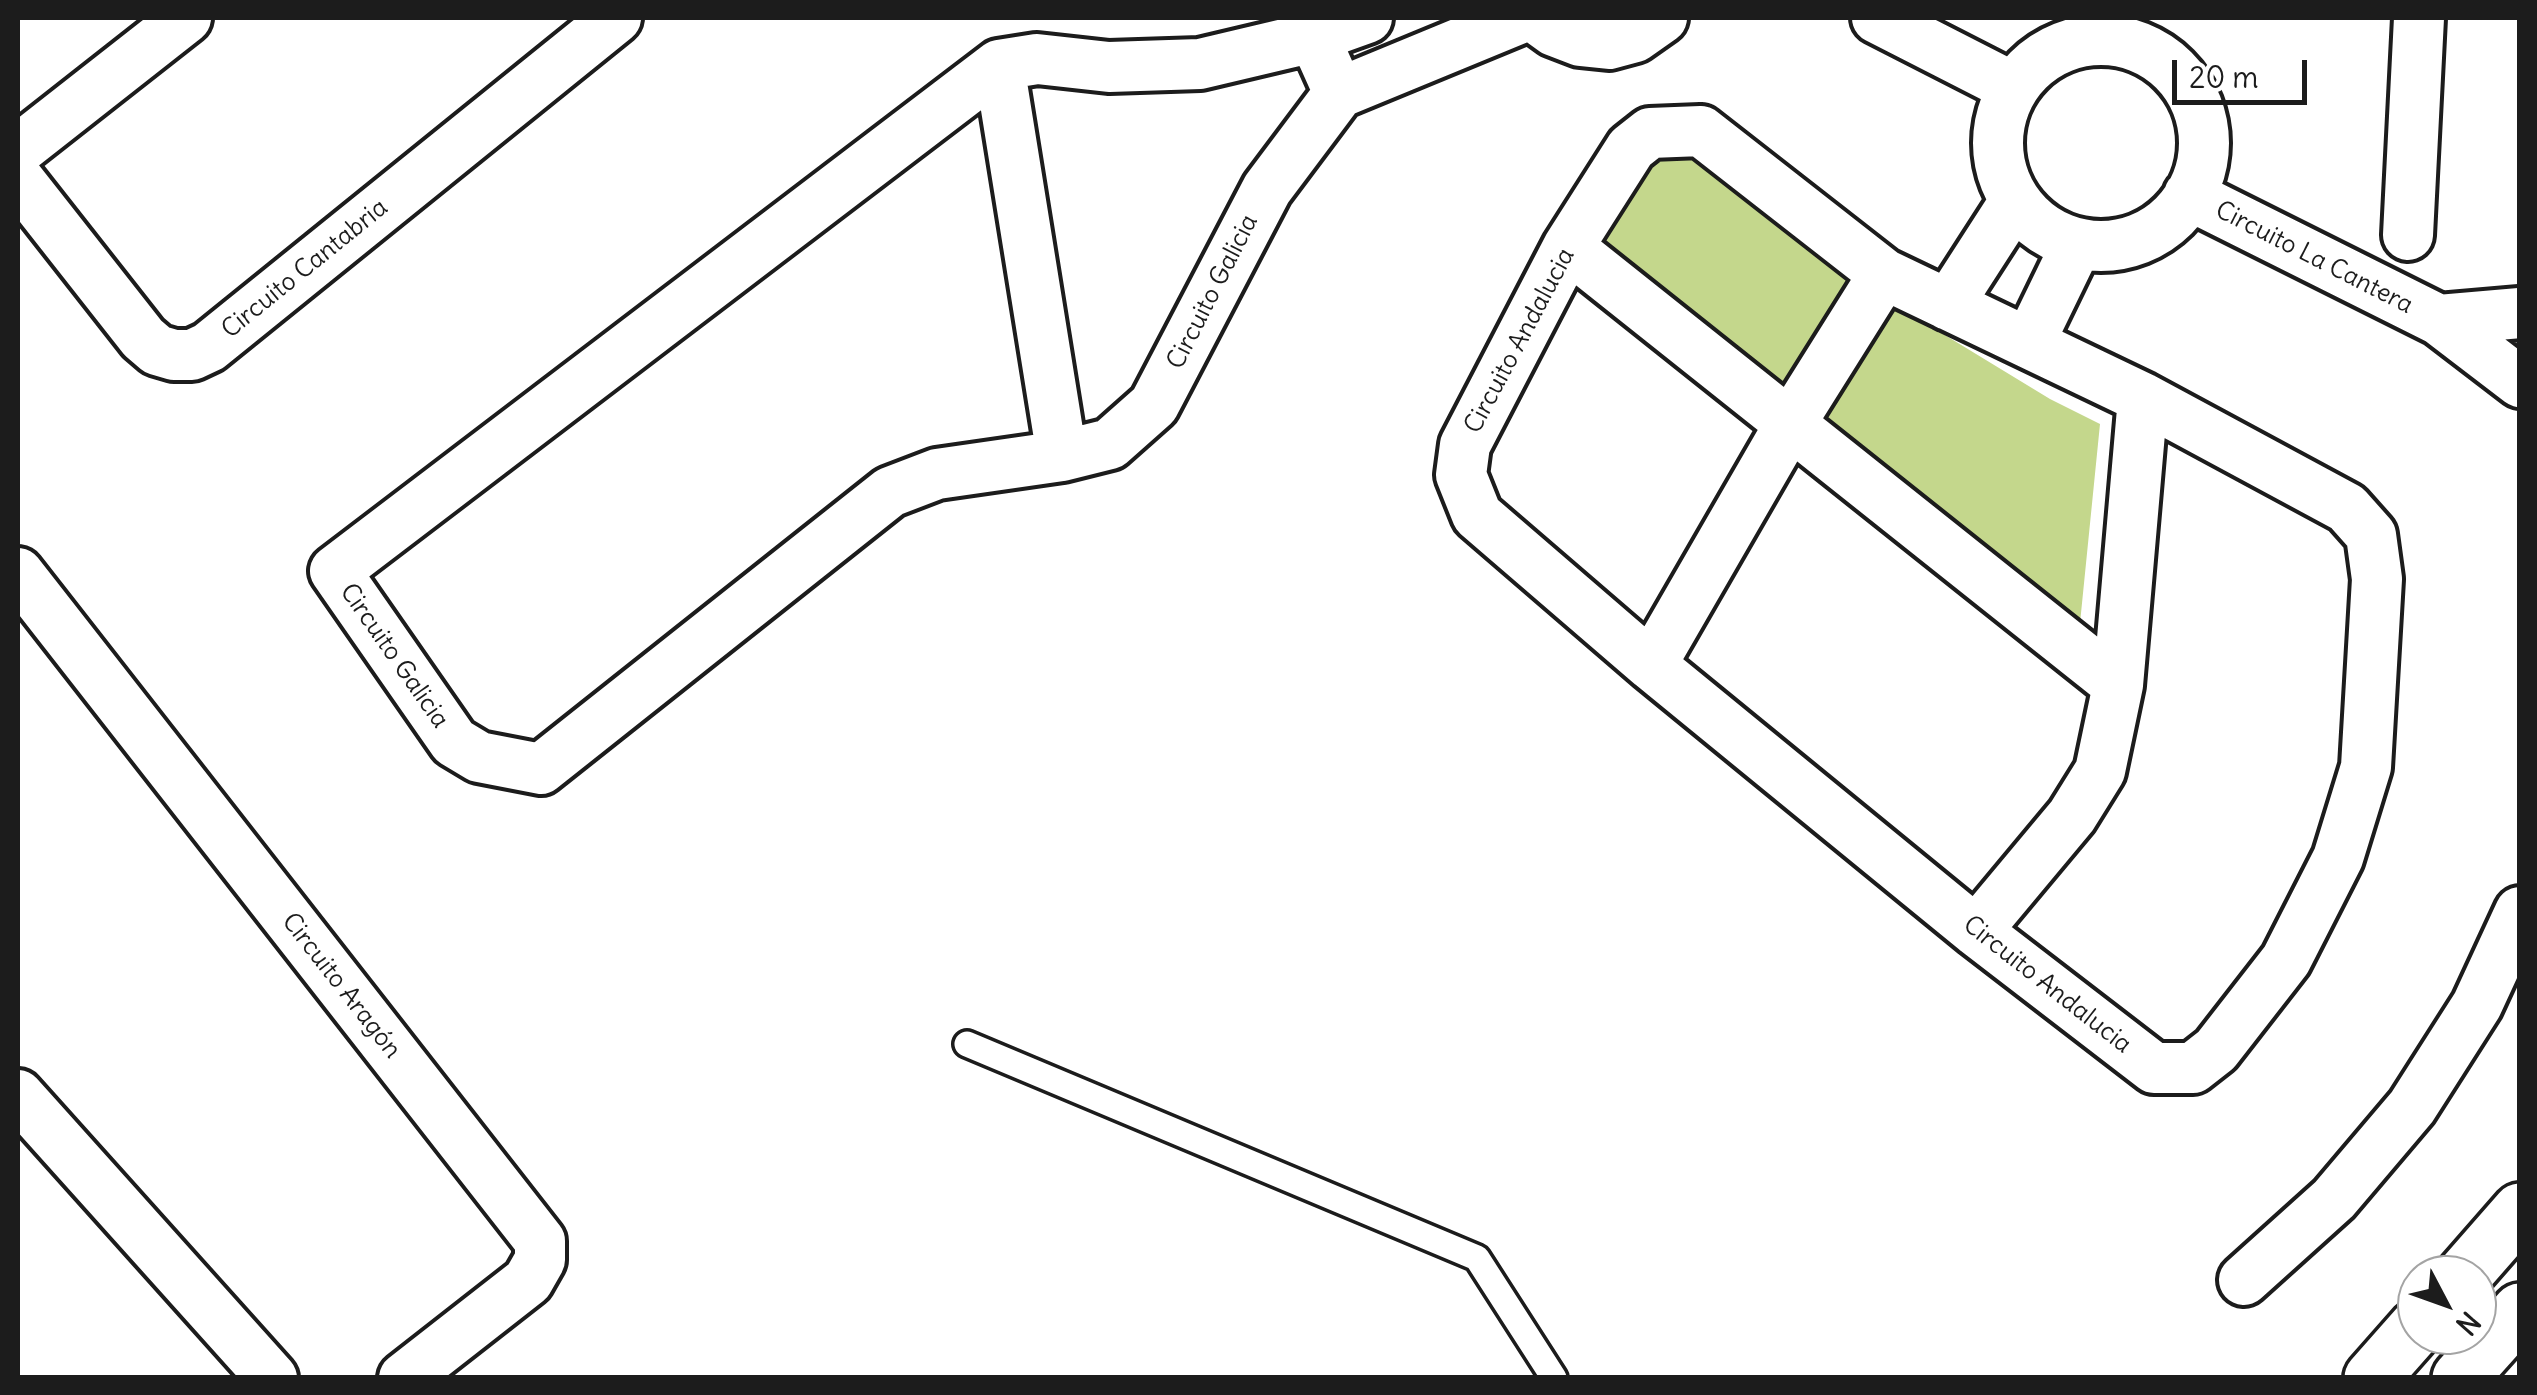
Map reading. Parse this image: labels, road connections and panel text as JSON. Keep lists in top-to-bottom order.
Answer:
{
  "streets": {
    "street": [
      "Circuito La Cantera",
      "Circuito Cantabria",
      "Circuito Galicia",
      "Circuito Andalucia",
      "Circuito Aragón"
    ]
  },
  "scale_bar": "20 m",
  "north": "bottom right"
}
